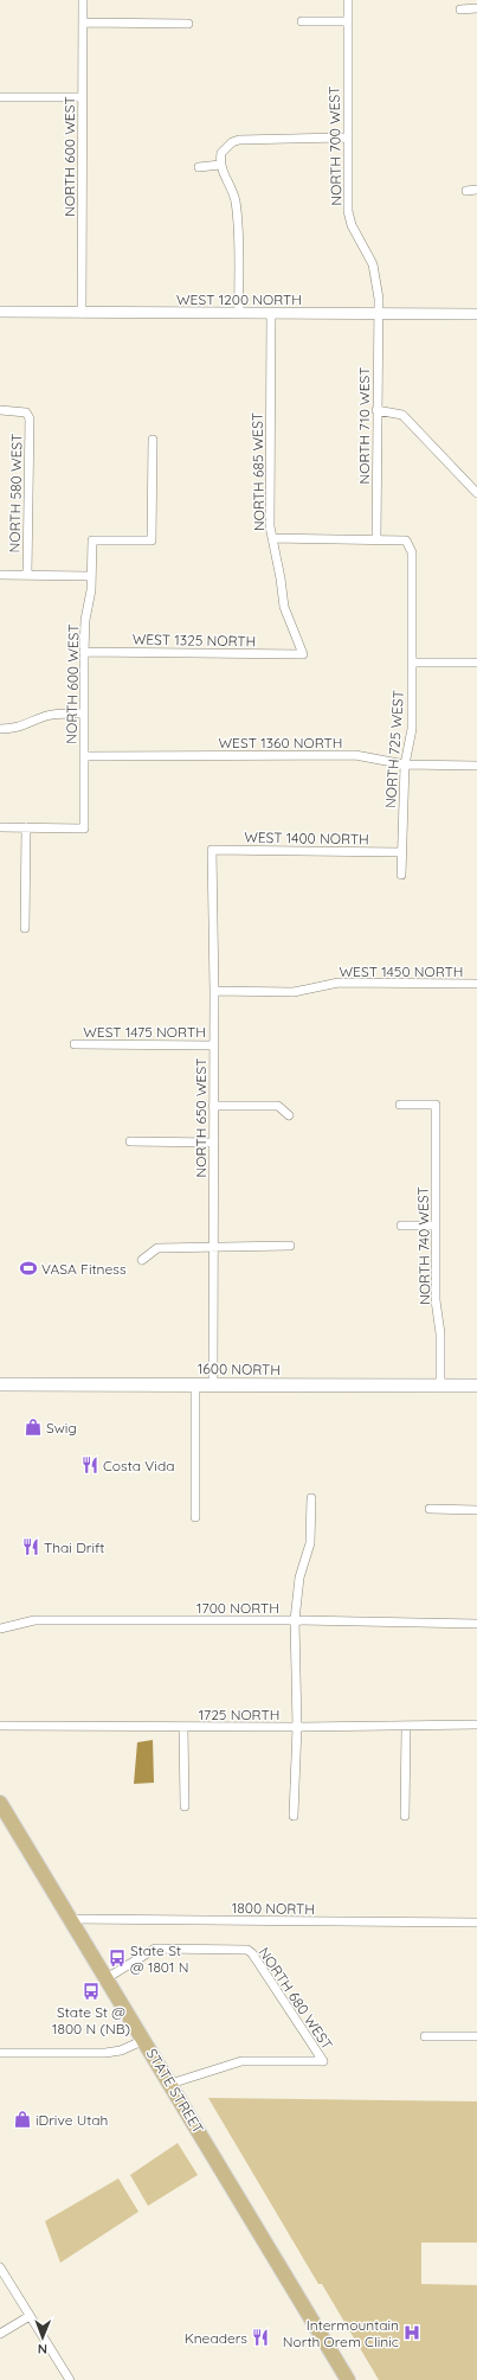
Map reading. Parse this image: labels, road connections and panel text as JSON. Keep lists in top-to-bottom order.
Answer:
{
  "streets": {
    "main road": ["1600 NORTH", "STATE STREET"],
    "street": [
      "NORTH 700 WEST",
      "NORTH 600 WEST",
      "WEST 1200 NORTH",
      "NORTH 710 WEST",
      "NORTH 685 WEST",
      "NORTH 580 WEST",
      "WEST 1325 NORTH",
      "WEST 1360 NORTH",
      "NORTH 725 WEST",
      "WEST 1400 NORTH",
      "WEST 1450 NORTH",
      "WEST 1475 NORTH",
      "NORTH 650 WEST",
      "NORTH 740 WEST",
      "1700 NORTH",
      "1725 NORTH",
      "1800 NORTH",
      "NORTH 680 WEST"
    ]
  },
  "crossings": [
    ["NORTH 700 WEST", "WEST 1200 NORTH"],
    ["NORTH 700 WEST", "NORTH 710 WEST"],
    ["NORTH 600 WEST", "WEST 1200 NORTH"],
    ["NORTH 600 WEST", "WEST 1325 NORTH"],
    ["NORTH 600 WEST", "WEST 1360 NORTH"],
    ["WEST 1200 NORTH", "NORTH 710 WEST"],
    ["WEST 1200 NORTH", "NORTH 685 WEST"],
    ["NORTH 710 WEST", "NORTH 725 WEST"],
    ["NORTH 685 WEST", "WEST 1325 NORTH"],
    ["WEST 1360 NORTH", "NORTH 725 WEST"],
    ["NORTH 725 WEST", "WEST 1400 NORTH"],
    ["WEST 1400 NORTH", "NORTH 650 WEST"],
    ["WEST 1450 NORTH", "NORTH 650 WEST"],
    ["WEST 1475 NORTH", "NORTH 650 WEST"],
    ["NORTH 650 WEST", "1600 NORTH"],
    ["NORTH 740 WEST", "1600 NORTH"],
    ["1800 NORTH", "STATE STREET"],
    ["NORTH 680 WEST", "STATE STREET"]
  ],
  "places": {
    "sports": ["VASA Fitness"],
    "shop": ["Swig", "iDrive Utah"],
    "restaurant": ["Costa Vida", "Thai Drift", "Kneaders"],
    "bus stop": ["State St @ 1801 N", "State St @ 1800 N (NB)"],
    "hospital": ["Intermountain North Orem Clinic"]
  },
  "north": "bottom"
}
